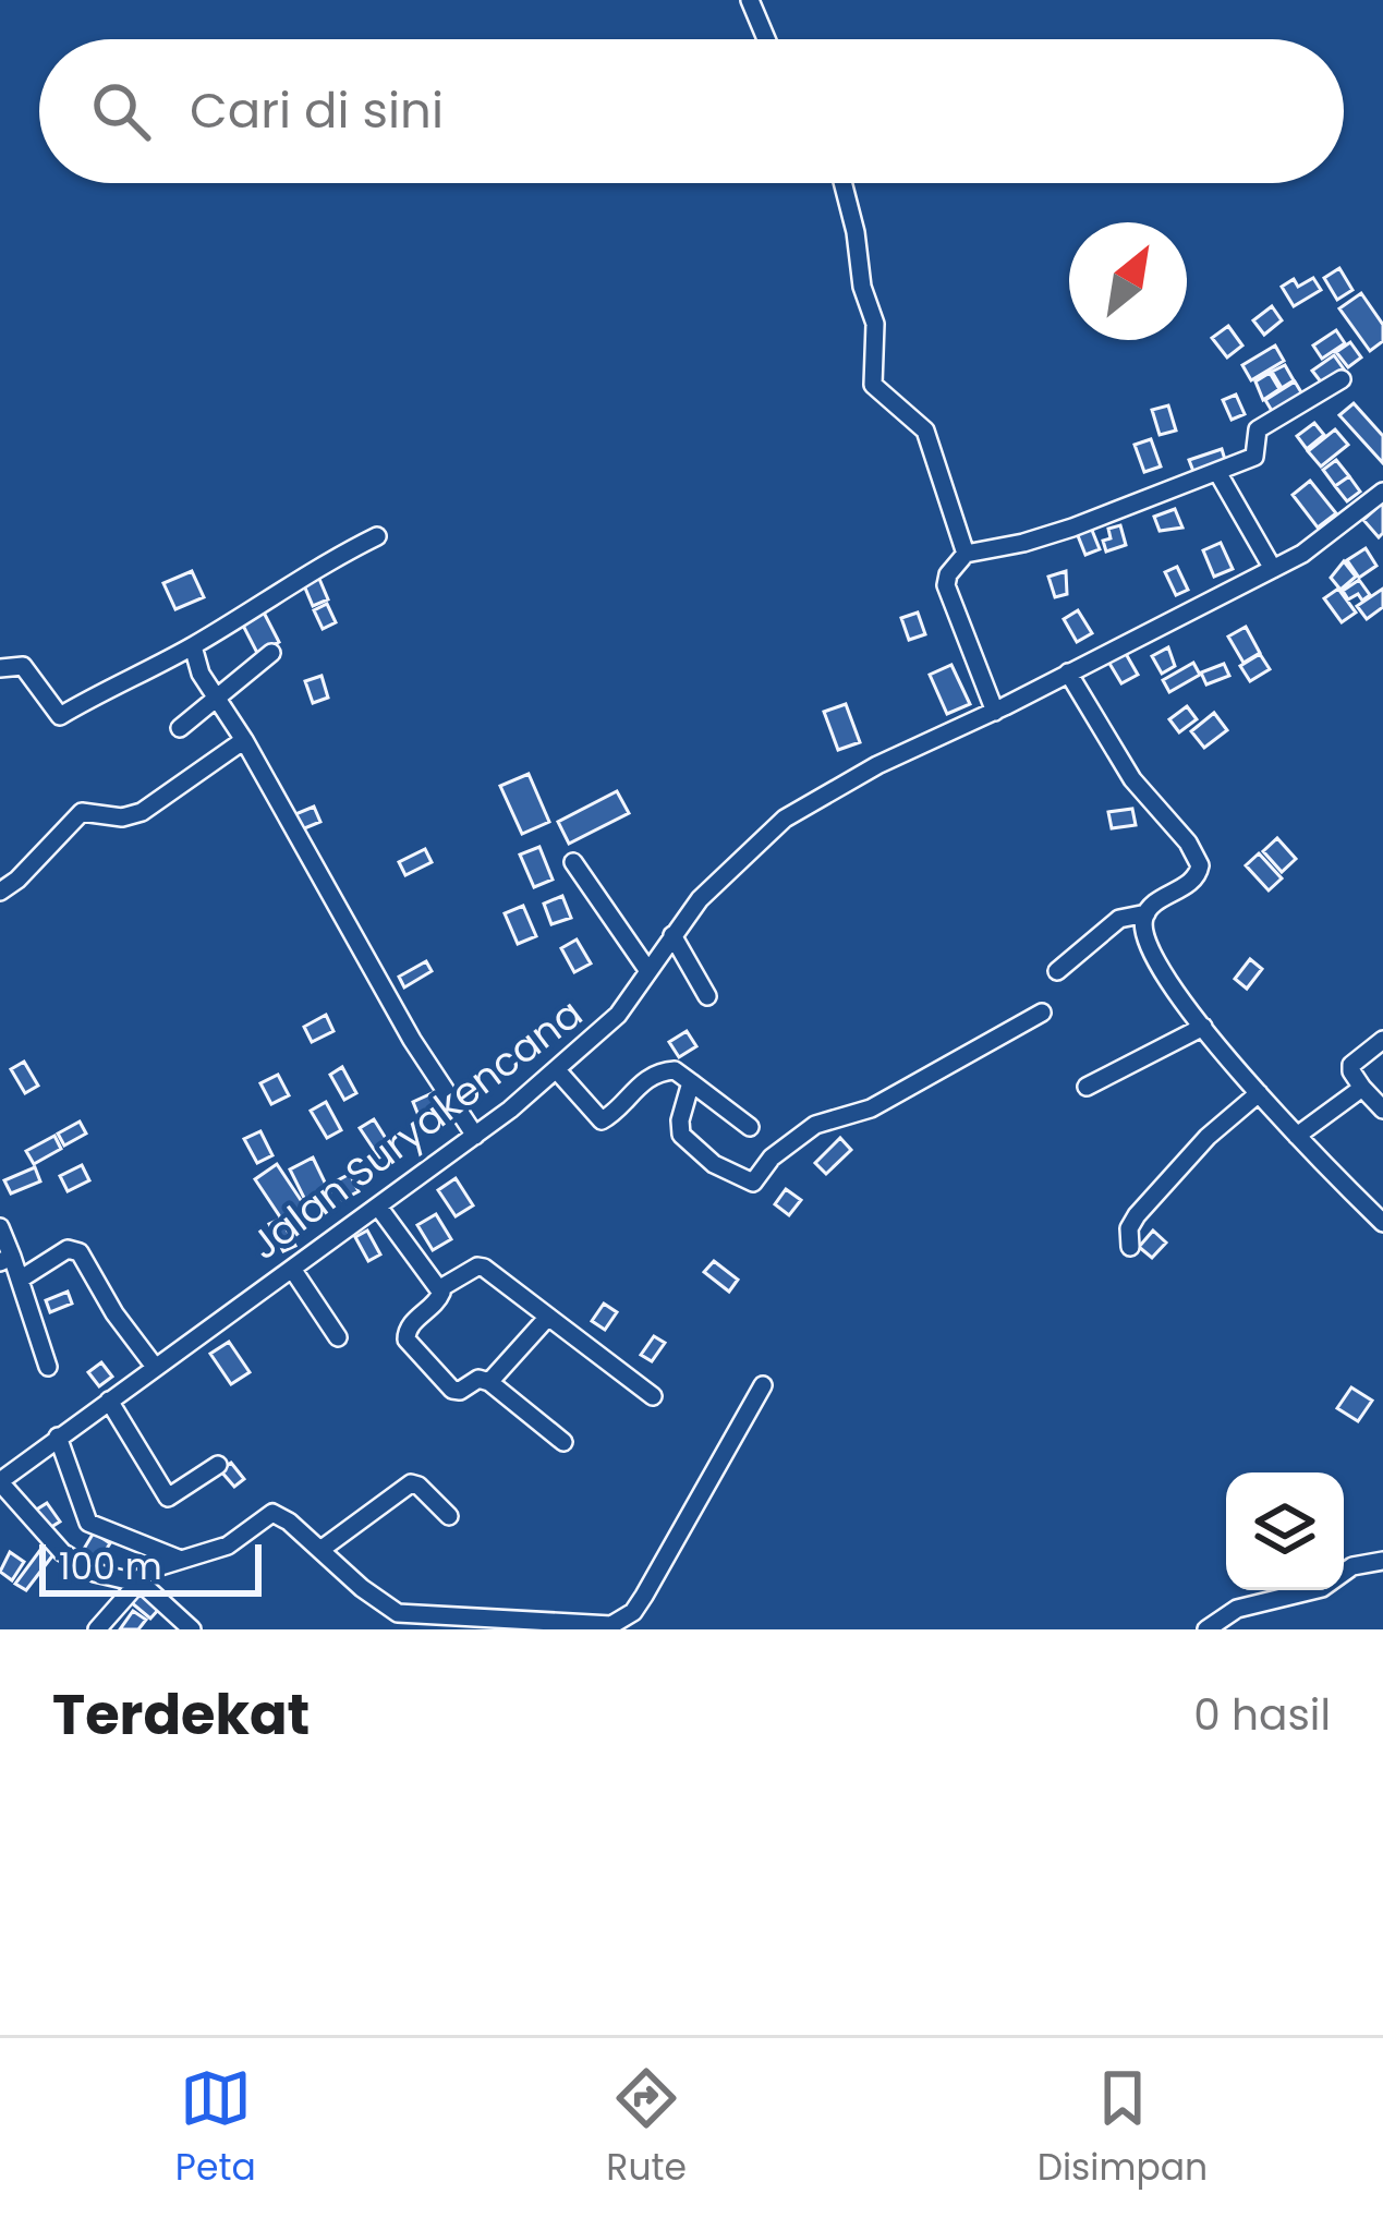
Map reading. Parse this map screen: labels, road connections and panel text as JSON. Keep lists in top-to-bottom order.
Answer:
{
  "streets": {
    "street": ["Jalan Suryakencana"]
  },
  "scale_bar": "100 m",
  "north": "top right",
  "page": {
    "search": "Cari di sini",
    "scale": "100 m",
    "heading": ["Terdekat", "0 hasil"],
    "nav": ["Peta", "Rute", "Disimpan"]
  }
}
